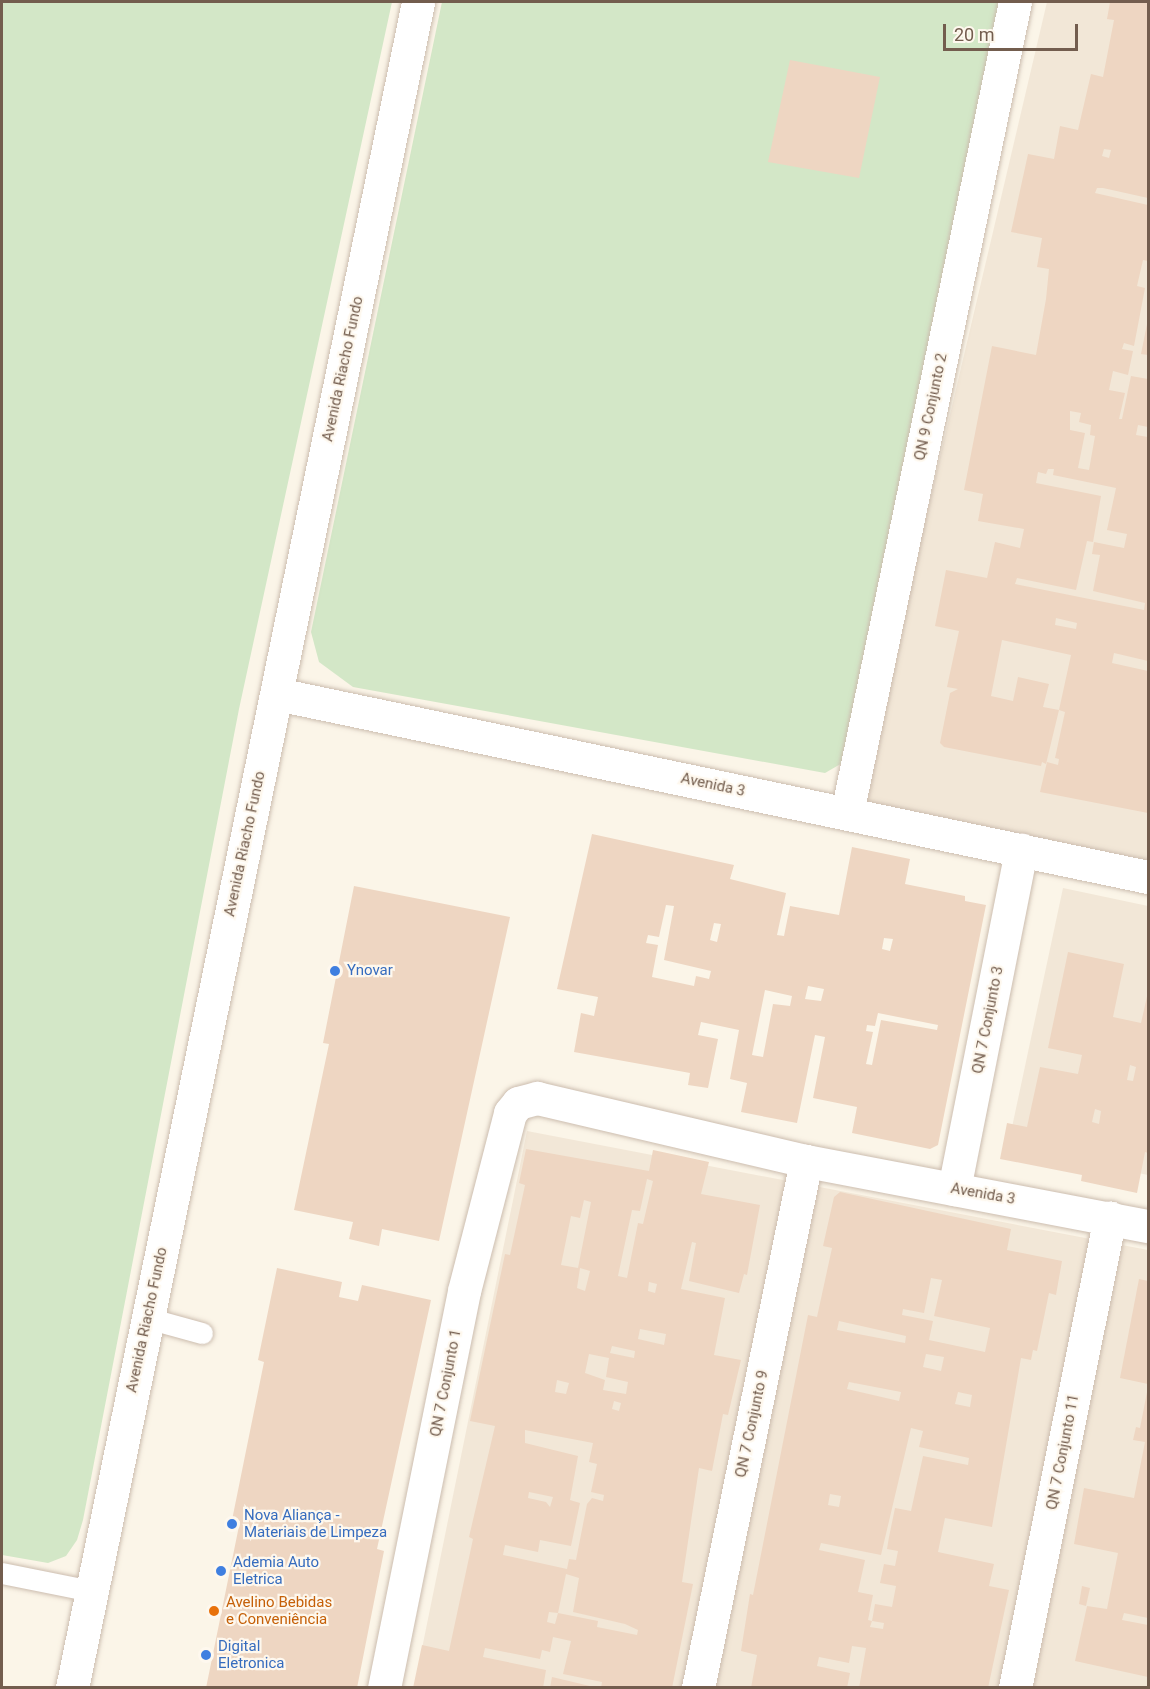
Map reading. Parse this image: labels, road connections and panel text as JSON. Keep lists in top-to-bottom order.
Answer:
{
  "streets": {
    "street": [
      "Avenida Riacho Fundo",
      "QN 9 Conjunto 2",
      "Avenida 3",
      "QN 7 Conjunto 3",
      "QN 7 Conjunto 1",
      "QN 7 Conjunto 9",
      "QN 7 Conjunto 11"
    ]
  },
  "crossings": [
    ["Avenida Riacho Fundo", "Avenida 3"],
    ["QN 9 Conjunto 2", "Avenida 3"],
    ["Avenida 3", "QN 7 Conjunto 3"],
    ["Avenida 3", "QN 7 Conjunto 1"],
    ["Avenida 3", "QN 7 Conjunto 9"],
    ["Avenida 3", "QN 7 Conjunto 11"]
  ],
  "places": [
    "Ynovar",
    "Nova Aliança - Materiais de Limpeza",
    "Ademia Auto Eletrica",
    "Avelino Bebidas e Conveniência",
    "Digital Eletronica"
  ],
  "scale_bar": "20 m"
}
